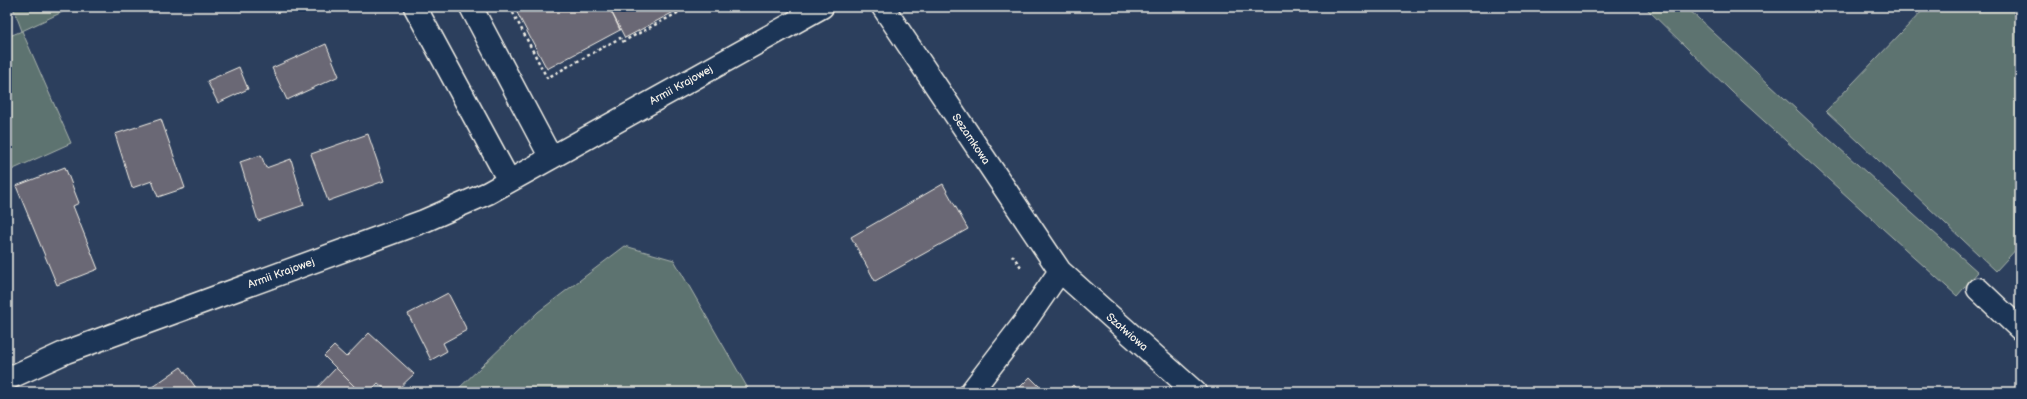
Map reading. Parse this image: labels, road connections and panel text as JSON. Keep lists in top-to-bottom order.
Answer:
{
  "streets": {
    "street": ["Armii Krajowej", "Sezamkowa", "Szałwiowa"]
  },
  "crossings": [
    ["Sezamkowa", "Szałwiowa"]
  ]
}
